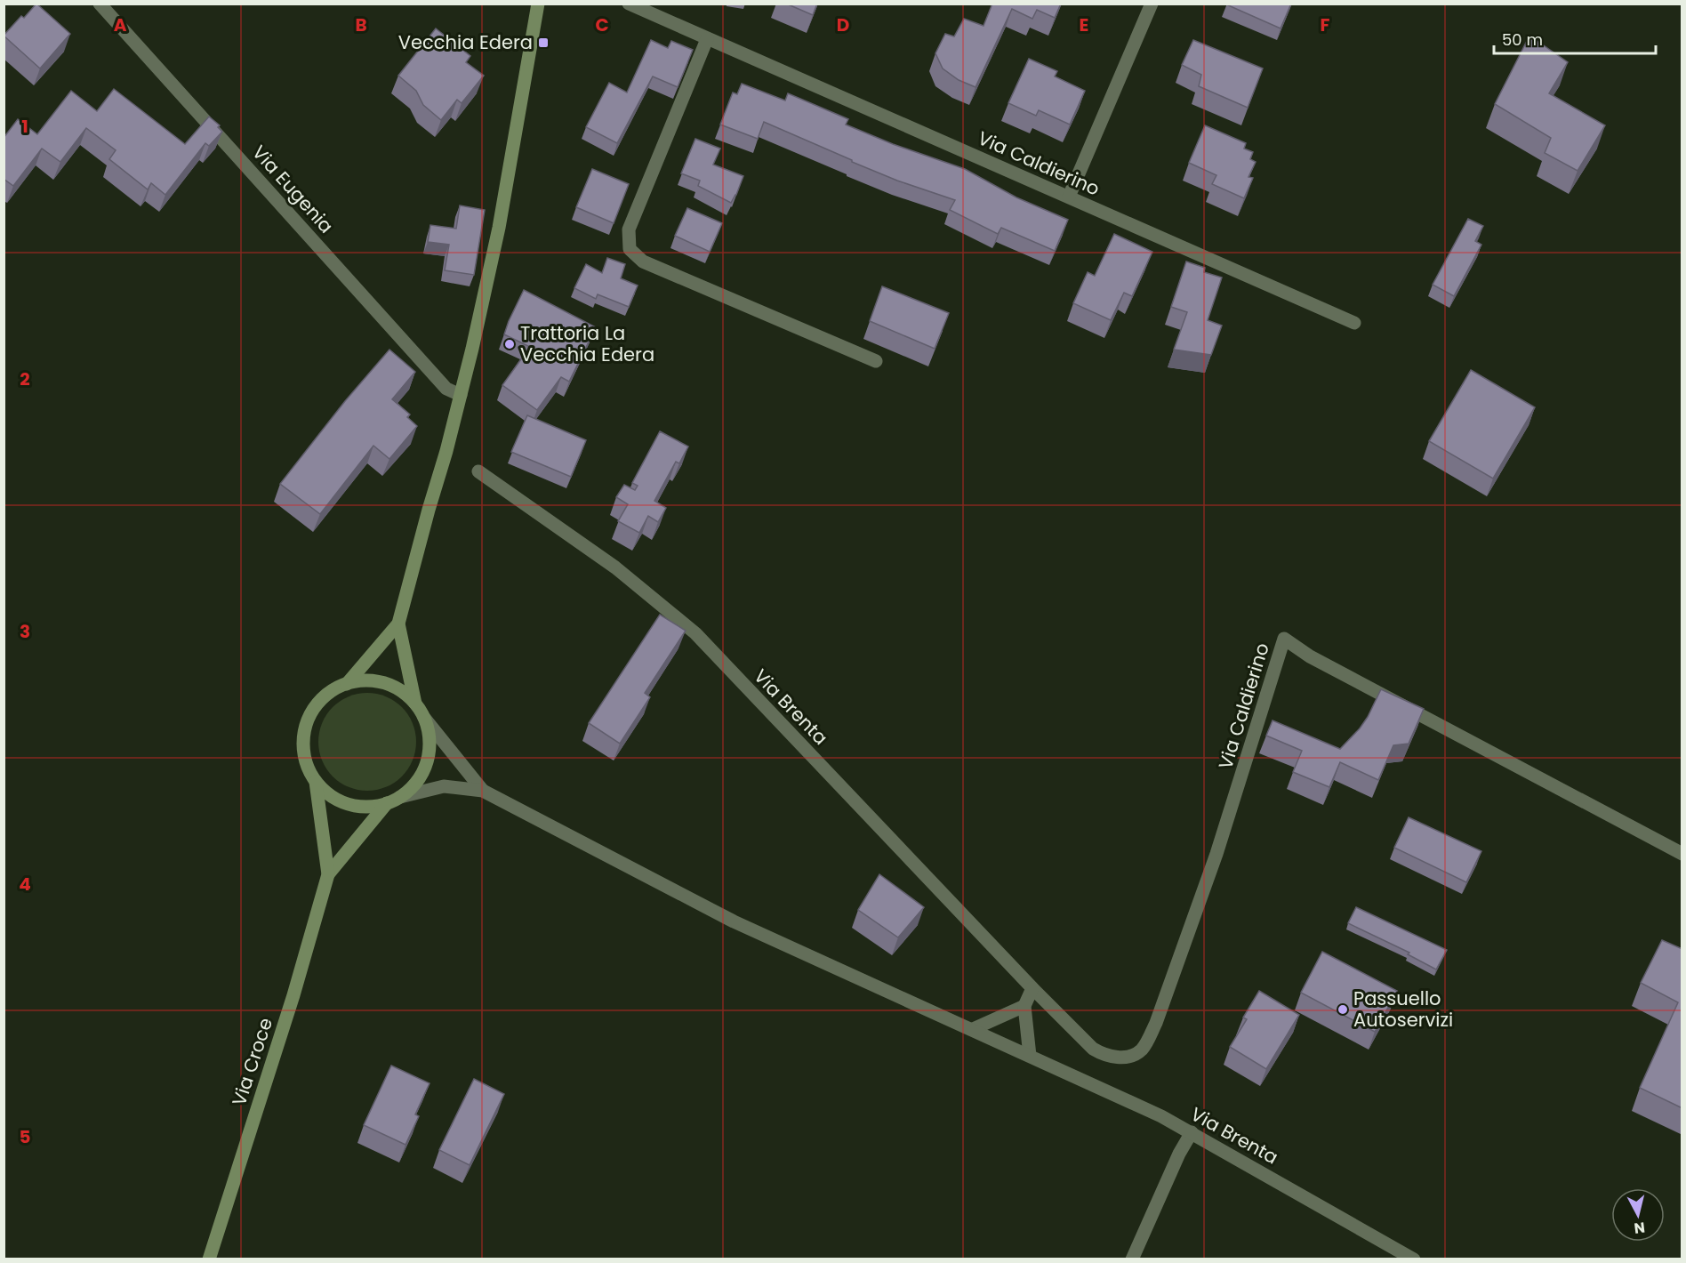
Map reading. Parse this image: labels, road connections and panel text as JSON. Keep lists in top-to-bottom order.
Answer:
{
  "streets": {
    "main road": ["Via Croce"],
    "street": ["Via Caldierino", "Via Eugenia", "Via Brenta"]
  },
  "crossings": [
    ["Via Caldierino", "Via Brenta"],
    ["Via Brenta", "Via Croce"]
  ],
  "places": {
    "transit": ["Vecchia Edera"],
    "other": ["Trattoria La Vecchia Edera", "Passuello Autoservizi"]
  },
  "scale_bar": "50 m",
  "north": "bottom",
  "grid": {
    "columns": [
      "A",
      "B",
      "C",
      "D",
      "E",
      "F"
    ],
    "rows": [
      "1",
      "2",
      "3",
      "4",
      "5"
    ]
  }
}
